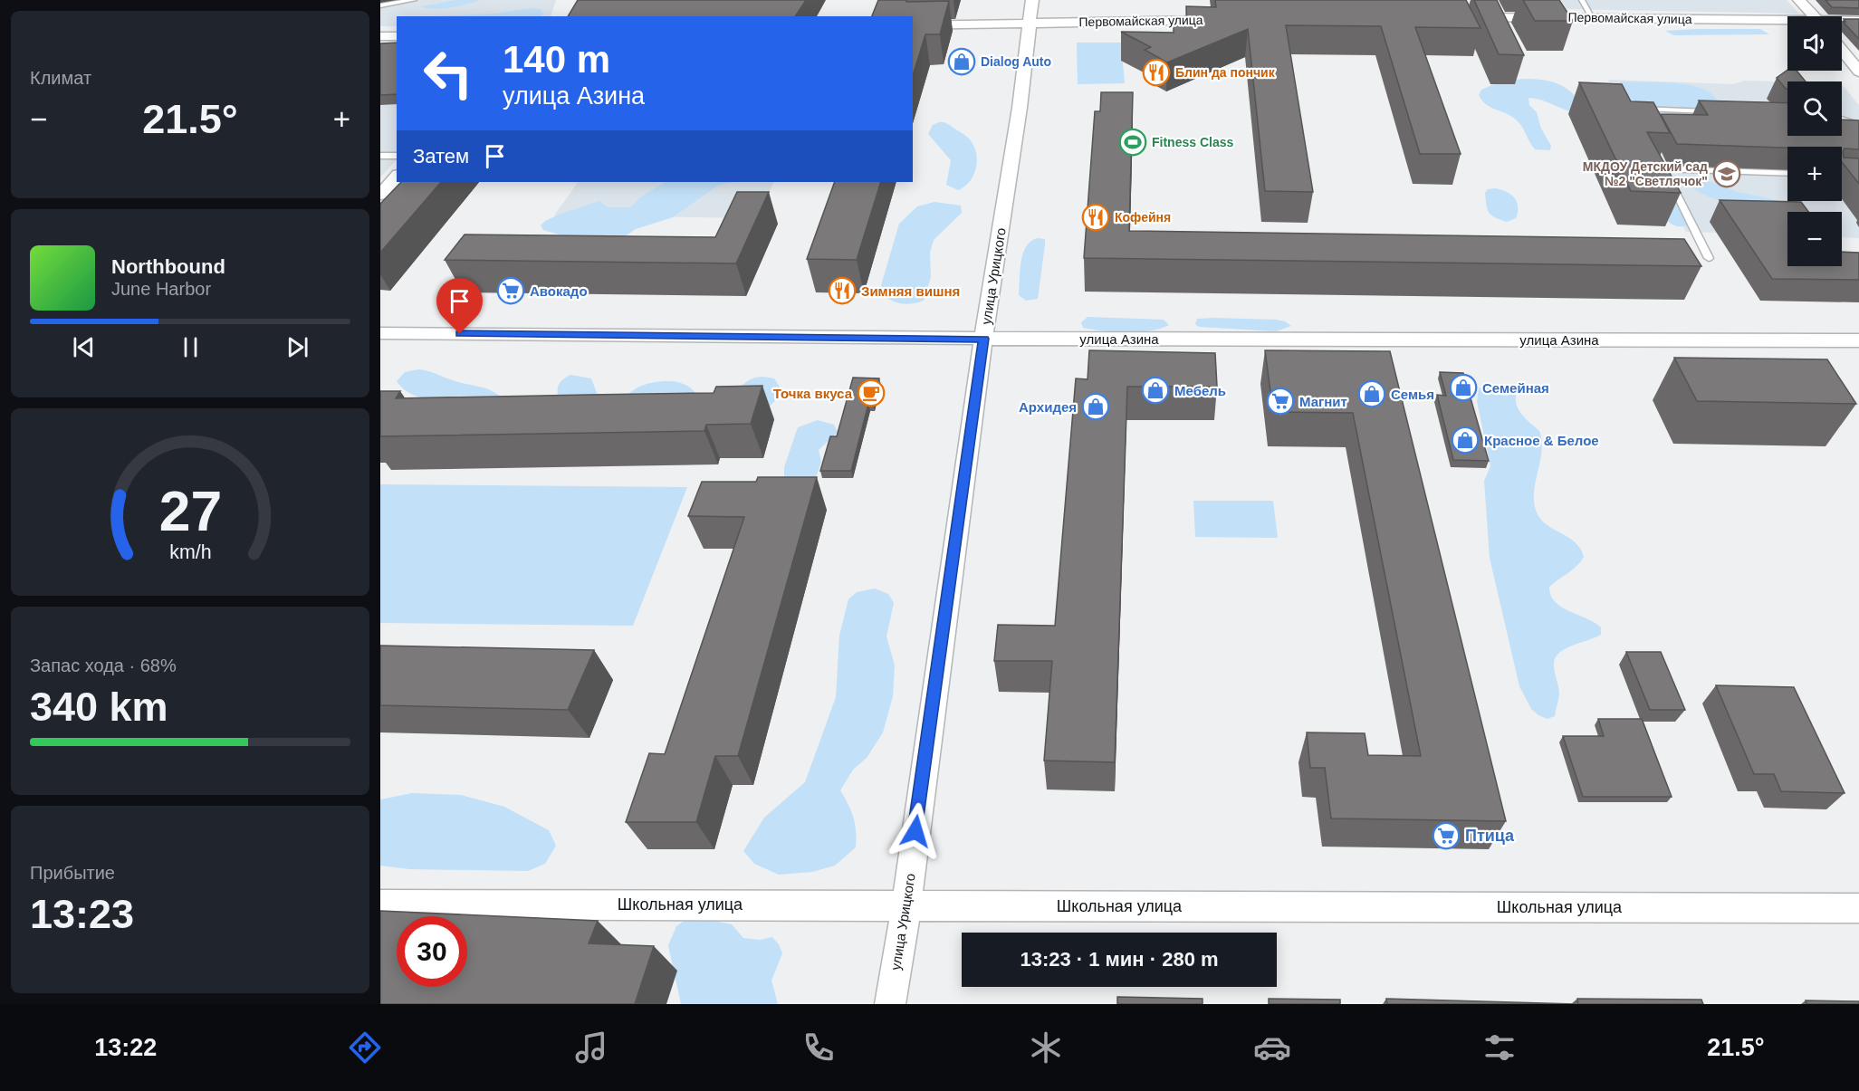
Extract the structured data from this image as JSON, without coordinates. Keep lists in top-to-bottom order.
{
  "streets": {
    "street": [
      "Первомайская улица",
      "улица Урицкого",
      "улица Азина",
      "Школьная улица"
    ]
  },
  "crossings": [
    ["Первомайская улица", "улица Урицкого"],
    ["улица Урицкого", "улица Азина"],
    ["улица Урицкого", "Школьная улица"]
  ],
  "places": {
    "shop": [
      "Dialog Auto",
      "Семейная",
      "Мебель",
      "Семья",
      "Архидея",
      "Красное & Белое"
    ],
    "restaurant": ["Блин да пончик", "Кофейня", "Зимняя вишня"],
    "sports": ["Fitness Class"],
    "school or university": ["МКДОУ Детский сад №2 \"Светлячок\""],
    "supermarket": ["Авокадо", "Магнит", "Птица"],
    "cafe": ["Точка вкуса"]
  },
  "page": {
    "tile": [
      "Климат",
      ["Запас хода · 68%", "340 km"],
      ["Прибытие", "13:23"]
    ],
    "map_buttons": ["+", "−"],
    "turn": ["140 m", "улица Азина"],
    "heat": ["−", "21.5°", "+"],
    "then": "Затем",
    "song": ["Northbound", "June Harbor"],
    "limit": "30",
    "trip": "13:23 · 1 мин · 280 m",
    "tabs": ["13:22", "21.5°"],
    "gauge": ["27", "km/h"]
  }
}
